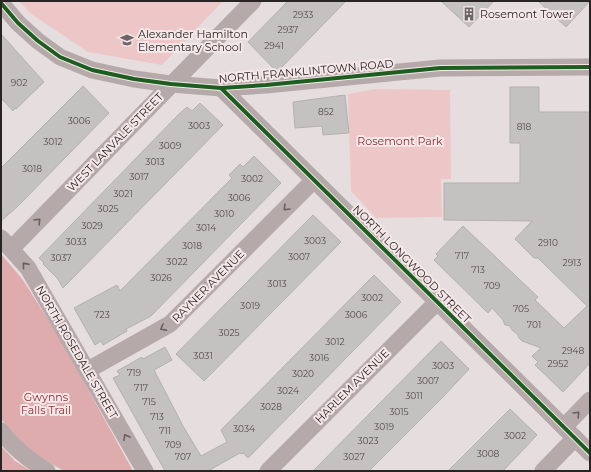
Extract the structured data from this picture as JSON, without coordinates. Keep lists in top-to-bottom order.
{
  "streets": {
    "street": [
      "NORTH FRANKLINTOWN ROAD",
      "WEST LANVALE STREET",
      "NORTH LONGWOOD STREET",
      "RAYNER AVENUE",
      "NORTH ROSEDALE STREET",
      "HARLEM AVENUE"
    ]
  },
  "crossings": [
    ["NORTH FRANKLINTOWN ROAD", "WEST LANVALE STREET"],
    ["NORTH FRANKLINTOWN ROAD", "NORTH LONGWOOD STREET"],
    ["WEST LANVALE STREET", "NORTH ROSEDALE STREET"],
    ["NORTH LONGWOOD STREET", "RAYNER AVENUE"],
    ["NORTH LONGWOOD STREET", "HARLEM AVENUE"],
    ["RAYNER AVENUE", "NORTH ROSEDALE STREET"]
  ],
  "one_way": ["WEST LANVALE STREET", "RAYNER AVENUE", "NORTH ROSEDALE STREET"],
  "parks": ["Rosemont Park", "Gwynns Falls Trail"],
  "places": {
    "building": ["Rosemont Tower"],
    "school or university": ["Alexander Hamilton Elementary School"]
  },
  "house_numbers": [
    "2933",
    "2937",
    "2941",
    "902",
    "852",
    "3006",
    "3003",
    "818",
    "3012",
    "3009",
    "3013",
    "3018",
    "3017",
    "3002",
    "3021",
    "3006",
    "3025",
    "3010",
    "3029",
    "3014",
    "3003",
    "3033",
    "2910",
    "3018",
    "717",
    "3007",
    "3037",
    "3022",
    "2913",
    "713",
    "3026",
    "3013",
    "709",
    "3002",
    "3019",
    "705",
    "723",
    "3006",
    "701",
    "3025",
    "3012",
    "2948",
    "3031",
    "3016",
    "2952",
    "3003",
    "719",
    "3020",
    "3007",
    "717",
    "3024",
    "3011",
    "715",
    "3028",
    "3015",
    "713",
    "3019",
    "3034",
    "711",
    "3002",
    "3023",
    "709",
    "3008",
    "707",
    "3027"
  ]
}
